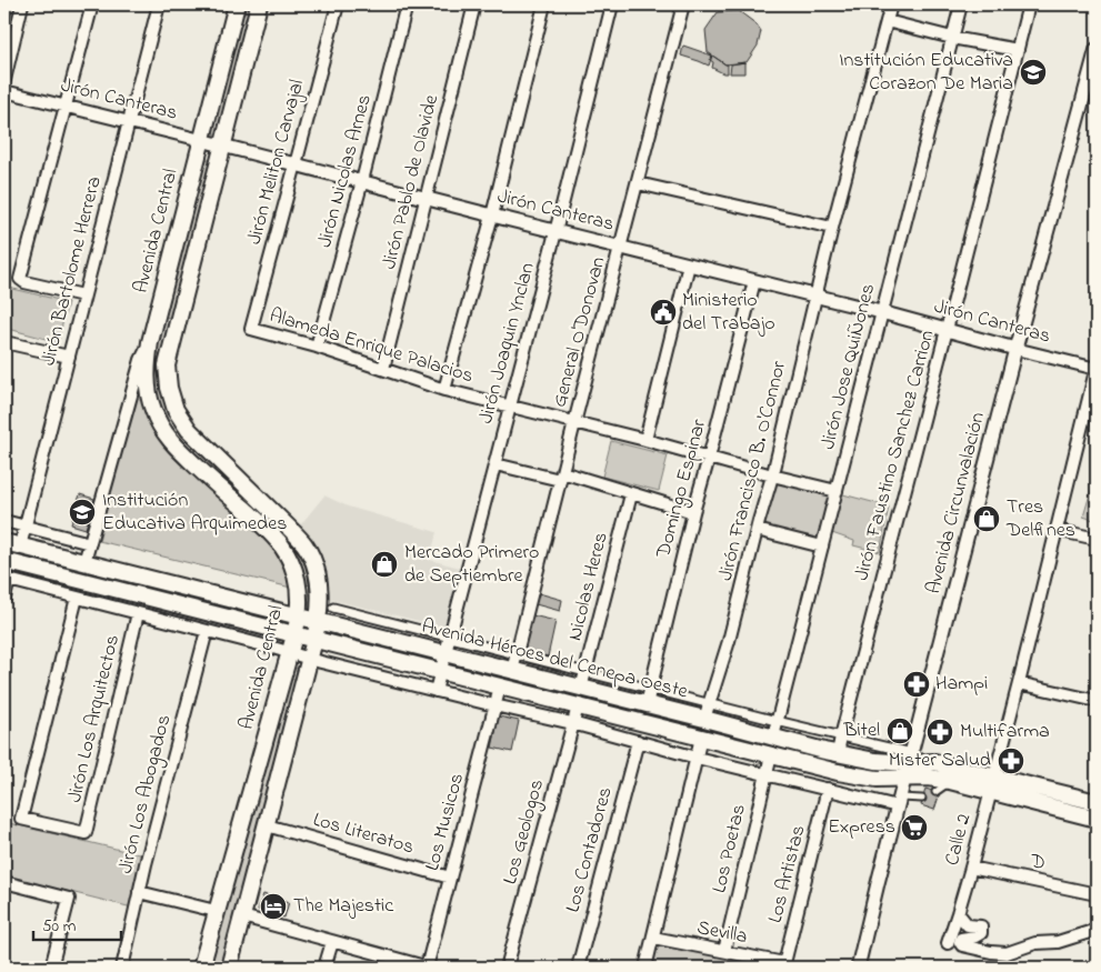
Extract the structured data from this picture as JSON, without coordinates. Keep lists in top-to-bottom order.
{
  "streets": {
    "main road": ["Avenida Central", "Avenida Héroes del Cenepa Oeste"],
    "street": [
      "Jirón Canteras",
      "Jirón Meliton Carvajal",
      "Jirón Nicolas Arnes",
      "Jirón Pablo de Olavide",
      "Jirón Bartolome Herrera",
      "General O'Donovan",
      "Jirón Joaquin Ynclan",
      "Alameda Enrique Palacios",
      "Jirón Jose QuiÑones",
      "Jirón Faustino Sanchez Carrion",
      "Jirón Francisco B. O'Connor",
      "Domingo Espinar",
      "Avenida Circunvalación",
      "Nicolas Heres",
      "Jirón Los Arquitectos",
      "Jirón Los Abogados",
      "Los Musicos",
      "Los Geologos",
      "Los Literatos",
      "Calle 2",
      "Los Poetas",
      "Los Contadores",
      "D",
      "Los Artistas",
      "Sevilla"
    ]
  },
  "crossings": [
    ["Jirón Canteras", "Jirón Meliton Carvajal"],
    ["Jirón Canteras", "Jirón Nicolas Arnes"],
    ["Jirón Canteras", "Jirón Pablo de Olavide"],
    ["Jirón Canteras", "Avenida Central"],
    ["Jirón Canteras", "Jirón Bartolome Herrera"],
    ["Jirón Canteras", "General O'Donovan"],
    ["Jirón Canteras", "Jirón Joaquin Ynclan"],
    ["Jirón Canteras", "Jirón Jose QuiÑones"],
    ["Jirón Canteras", "Jirón Faustino Sanchez Carrion"],
    ["Jirón Canteras", "Jirón Francisco B. O'Connor"],
    ["Jirón Canteras", "Domingo Espinar"],
    ["Jirón Canteras", "Avenida Circunvalación"],
    ["Jirón Canteras", "Calle 2"],
    ["Jirón Meliton Carvajal", "Alameda Enrique Palacios"],
    ["Jirón Nicolas Arnes", "Alameda Enrique Palacios"],
    ["Jirón Pablo de Olavide", "Alameda Enrique Palacios"],
    ["Avenida Central", "Avenida Héroes del Cenepa Oeste"],
    ["Jirón Bartolome Herrera", "Avenida Héroes del Cenepa Oeste"],
    ["General O'Donovan", "Alameda Enrique Palacios"],
    ["General O'Donovan", "Avenida Héroes del Cenepa Oeste"],
    ["Jirón Joaquin Ynclan", "Alameda Enrique Palacios"],
    ["Jirón Joaquin Ynclan", "Avenida Héroes del Cenepa Oeste"],
    ["Alameda Enrique Palacios", "Jirón Jose QuiÑones"],
    ["Alameda Enrique Palacios", "Jirón Francisco B. O'Connor"],
    ["Alameda Enrique Palacios", "Domingo Espinar"],
    ["Jirón Jose QuiÑones", "Avenida Héroes del Cenepa Oeste"],
    ["Jirón Faustino Sanchez Carrion", "Avenida Héroes del Cenepa Oeste"],
    ["Jirón Francisco B. O'Connor", "Avenida Héroes del Cenepa Oeste"],
    ["Domingo Espinar", "Avenida Héroes del Cenepa Oeste"],
    ["Avenida Circunvalación", "Avenida Héroes del Cenepa Oeste"],
    ["Nicolas Heres", "Avenida Héroes del Cenepa Oeste"],
    ["Avenida Héroes del Cenepa Oeste", "Los Musicos"],
    ["Avenida Héroes del Cenepa Oeste", "Los Geologos"],
    ["Avenida Héroes del Cenepa Oeste", "Calle 2"],
    ["Avenida Héroes del Cenepa Oeste", "Los Poetas"],
    ["Los Musicos", "Los Literatos"],
    ["Calle 2", "D"],
    ["Los Poetas", "Sevilla"],
    ["Los Artistas", "Sevilla"]
  ],
  "places": {
    "school or university": ["Institución Educativa Corazon De Maria", "Institución Educativa Arquimedes"],
    "public building": ["Ministerio del Trabajo"],
    "shop": ["Tres Delfines", "Mercado Primero de Septiembre", "Bitel"],
    "pharmacy": ["Hampi", "Multifarma", "Mister Salud"],
    "supermarket": ["Express"],
    "hotel": ["The Majestic"]
  },
  "scale_bar": "50 m"
}
